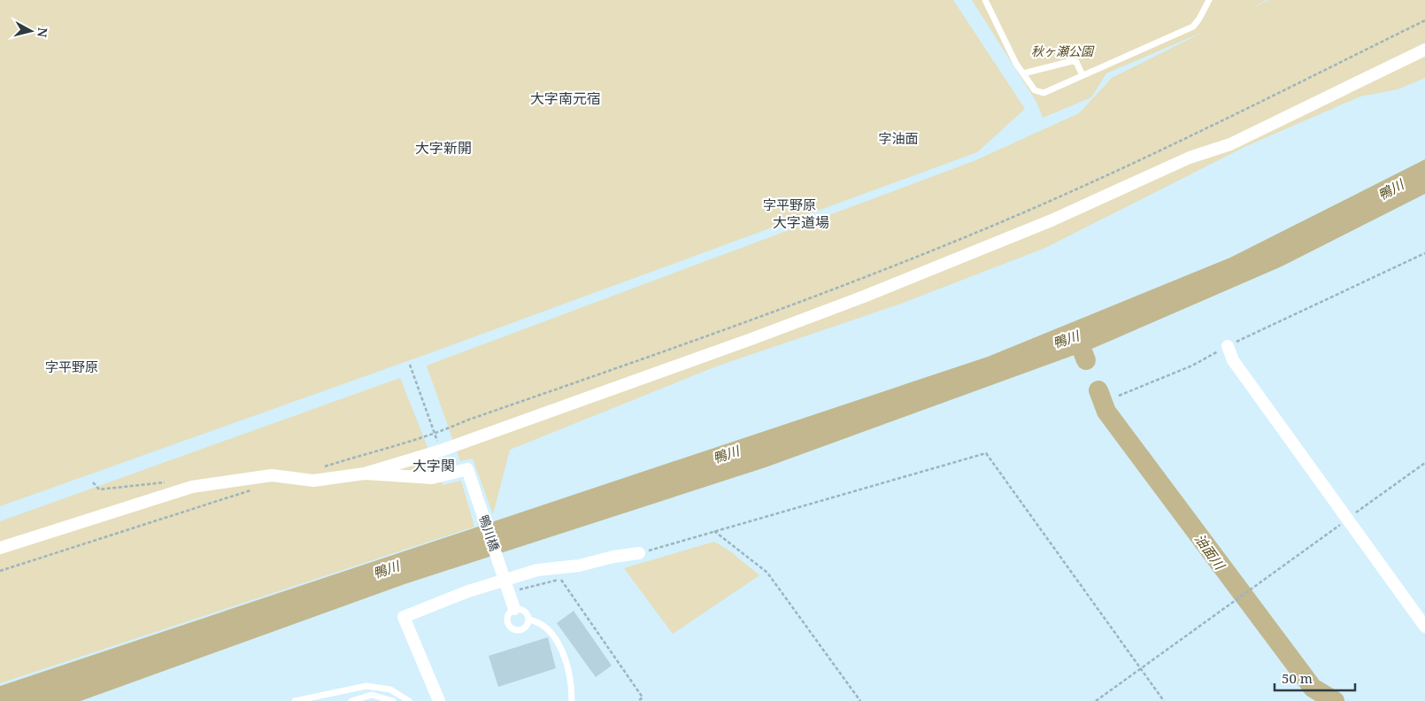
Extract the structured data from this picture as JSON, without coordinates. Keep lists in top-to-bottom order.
{
  "streets": {
    "street": ["鴨川橋"]
  },
  "districts": [
    "大字南元宿",
    "字油面",
    "大字新開",
    "字平野原",
    "大字道場",
    "字平野原",
    "大字関"
  ],
  "water": ["鴨川", "油面川"],
  "parks": ["秋ヶ瀬公園"],
  "scale_bar": "50 m",
  "north": "right"
}
